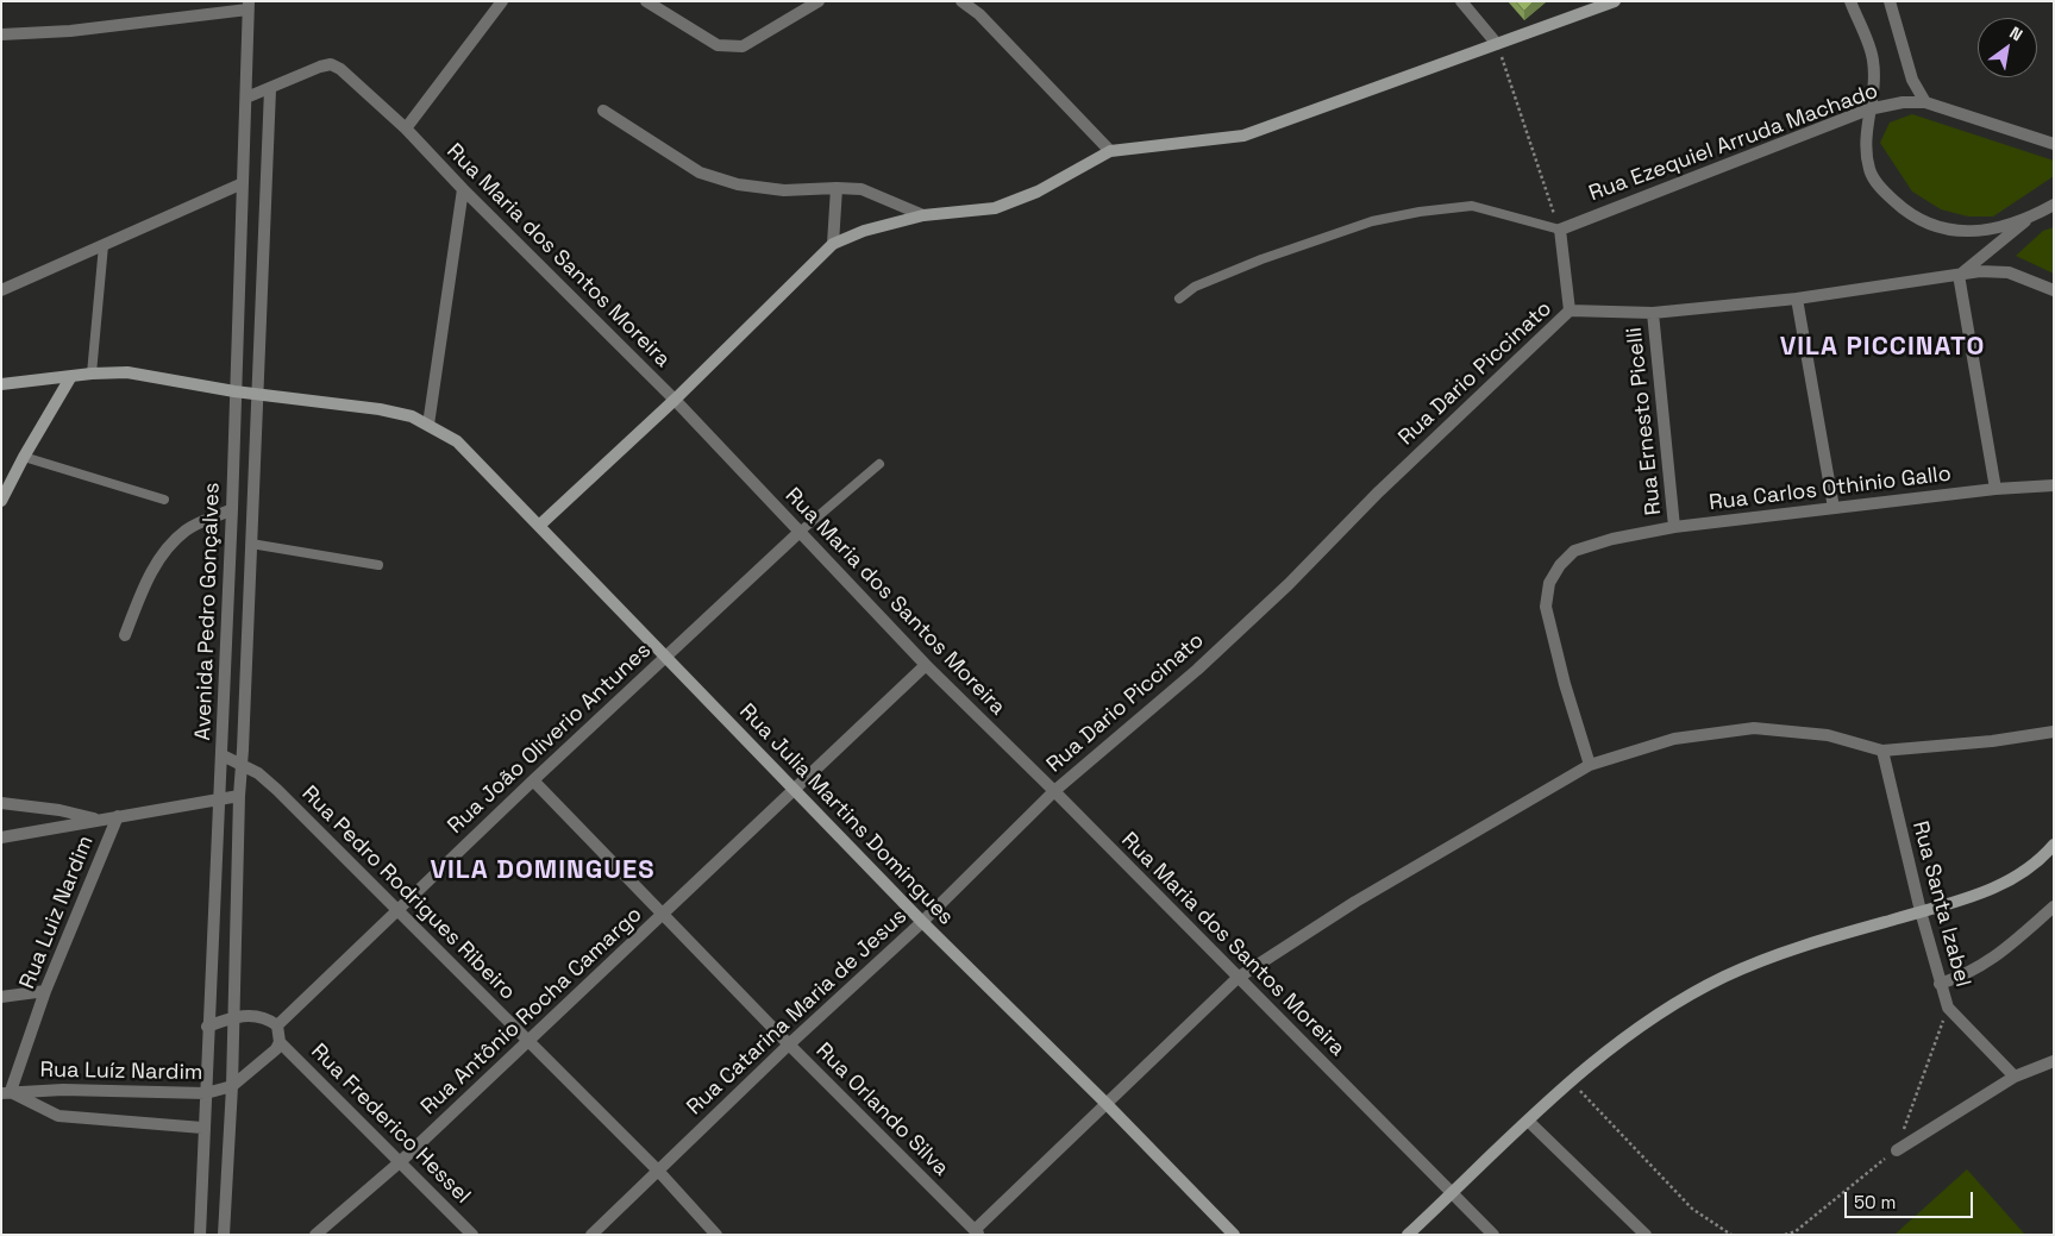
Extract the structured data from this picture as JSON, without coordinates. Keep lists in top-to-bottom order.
{
  "streets": {
    "main road": ["Rua Julia Martins Domingues"],
    "street": [
      "Rua Ezequiel Arruda Machado",
      "Rua Maria dos Santos Moreira",
      "Rua Dario Piccinato",
      "Rua Ernesto Picelli",
      "Rua Carlos Othinio Gallo",
      "Avenida Pedro Gonçalves",
      "Rua João Oliverio Antunes",
      "Rua Pedro Rodrigues Ribeiro",
      "Rua Santa Izabel",
      "Rua Luiz Nardim",
      "Rua Antônio Rocha Camargo",
      "Rua Catarina Maria de Jesus",
      "Rua Luíz Nardim",
      "Rua Orlando Silva",
      "Rua Frederico Hessel"
    ]
  },
  "crossings": [
    ["Rua Maria dos Santos Moreira", "Rua Dario Piccinato"],
    ["Rua Maria dos Santos Moreira", "Avenida Pedro Gonçalves"],
    ["Rua Maria dos Santos Moreira", "Rua João Oliverio Antunes"],
    ["Rua Maria dos Santos Moreira", "Rua Antônio Rocha Camargo"],
    ["Rua Maria dos Santos Moreira", "Rua Catarina Maria de Jesus"],
    ["Rua Dario Piccinato", "Rua Ernesto Picelli"],
    ["Rua Dario Piccinato", "Rua Catarina Maria de Jesus"],
    ["Rua Ernesto Picelli", "Rua Carlos Othinio Gallo"],
    ["Avenida Pedro Gonçalves", "Rua Julia Martins Domingues"],
    ["Avenida Pedro Gonçalves", "Rua Pedro Rodrigues Ribeiro"],
    ["Avenida Pedro Gonçalves", "Rua Luíz Nardim"],
    ["Rua João Oliverio Antunes", "Rua Julia Martins Domingues"],
    ["Rua João Oliverio Antunes", "Rua Pedro Rodrigues Ribeiro"],
    ["Rua João Oliverio Antunes", "Rua Orlando Silva"],
    ["Rua Julia Martins Domingues", "Rua Antônio Rocha Camargo"],
    ["Rua Julia Martins Domingues", "Rua Catarina Maria de Jesus"],
    ["Rua Pedro Rodrigues Ribeiro", "Rua Antônio Rocha Camargo"],
    ["Rua Pedro Rodrigues Ribeiro", "Rua Catarina Maria de Jesus"],
    ["Rua Luiz Nardim", "Rua Luíz Nardim"],
    ["Rua Antônio Rocha Camargo", "Rua Orlando Silva"],
    ["Rua Antônio Rocha Camargo", "Rua Frederico Hessel"],
    ["Rua Catarina Maria de Jesus", "Rua Orlando Silva"]
  ],
  "districts": ["VILA PICCINATO", "VILA DOMINGUES"],
  "scale_bar": "50 m",
  "north": "top right"
}
